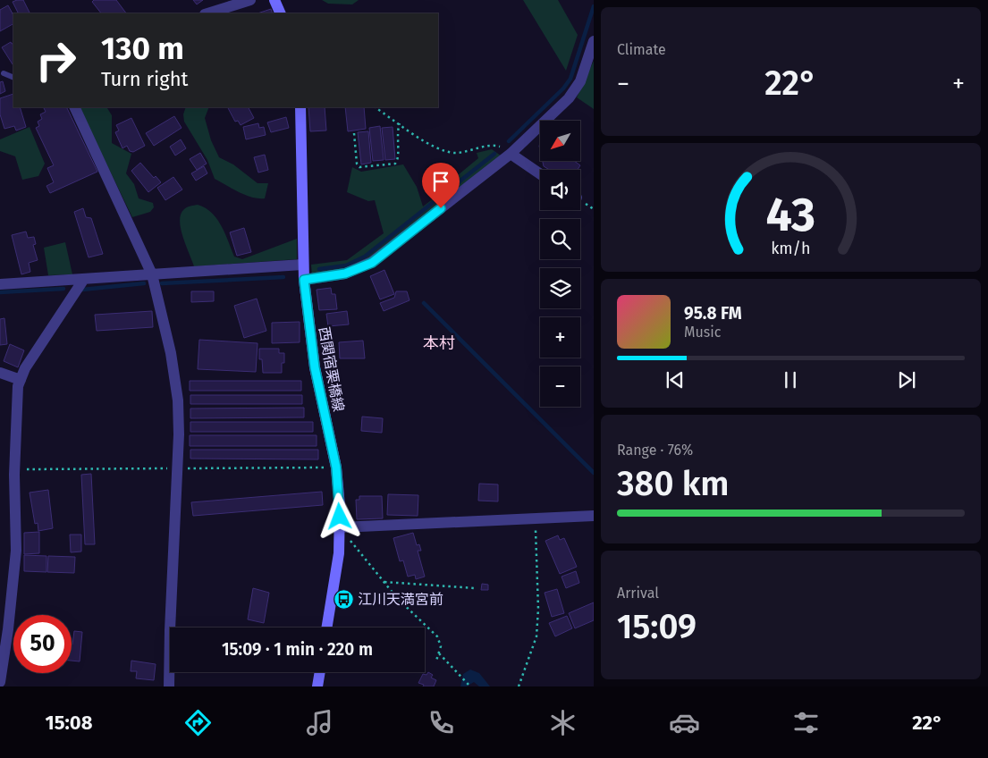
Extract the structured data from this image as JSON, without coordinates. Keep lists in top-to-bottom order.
{
  "streets": {
    "main road": ["西関宿栗橋線"]
  },
  "districts": ["本村"],
  "places": {
    "bus stop": ["江川天満宮前"]
  },
  "north": "bottom left",
  "page": {
    "tile": [
      "Climate",
      ["Range · 76%", "380 km"],
      ["Arrival", "15:09"]
    ],
    "turn": ["130 m", "Turn right"],
    "heat": ["−", "22°", "+"],
    "map_buttons": ["+", "−"],
    "song": ["95.8 FM", "Music"],
    "limit": "50",
    "trip": "15:09 · 1 min · 220 m",
    "tabs": ["15:08", "22°"],
    "gauge": ["43", "km/h"]
  }
}
